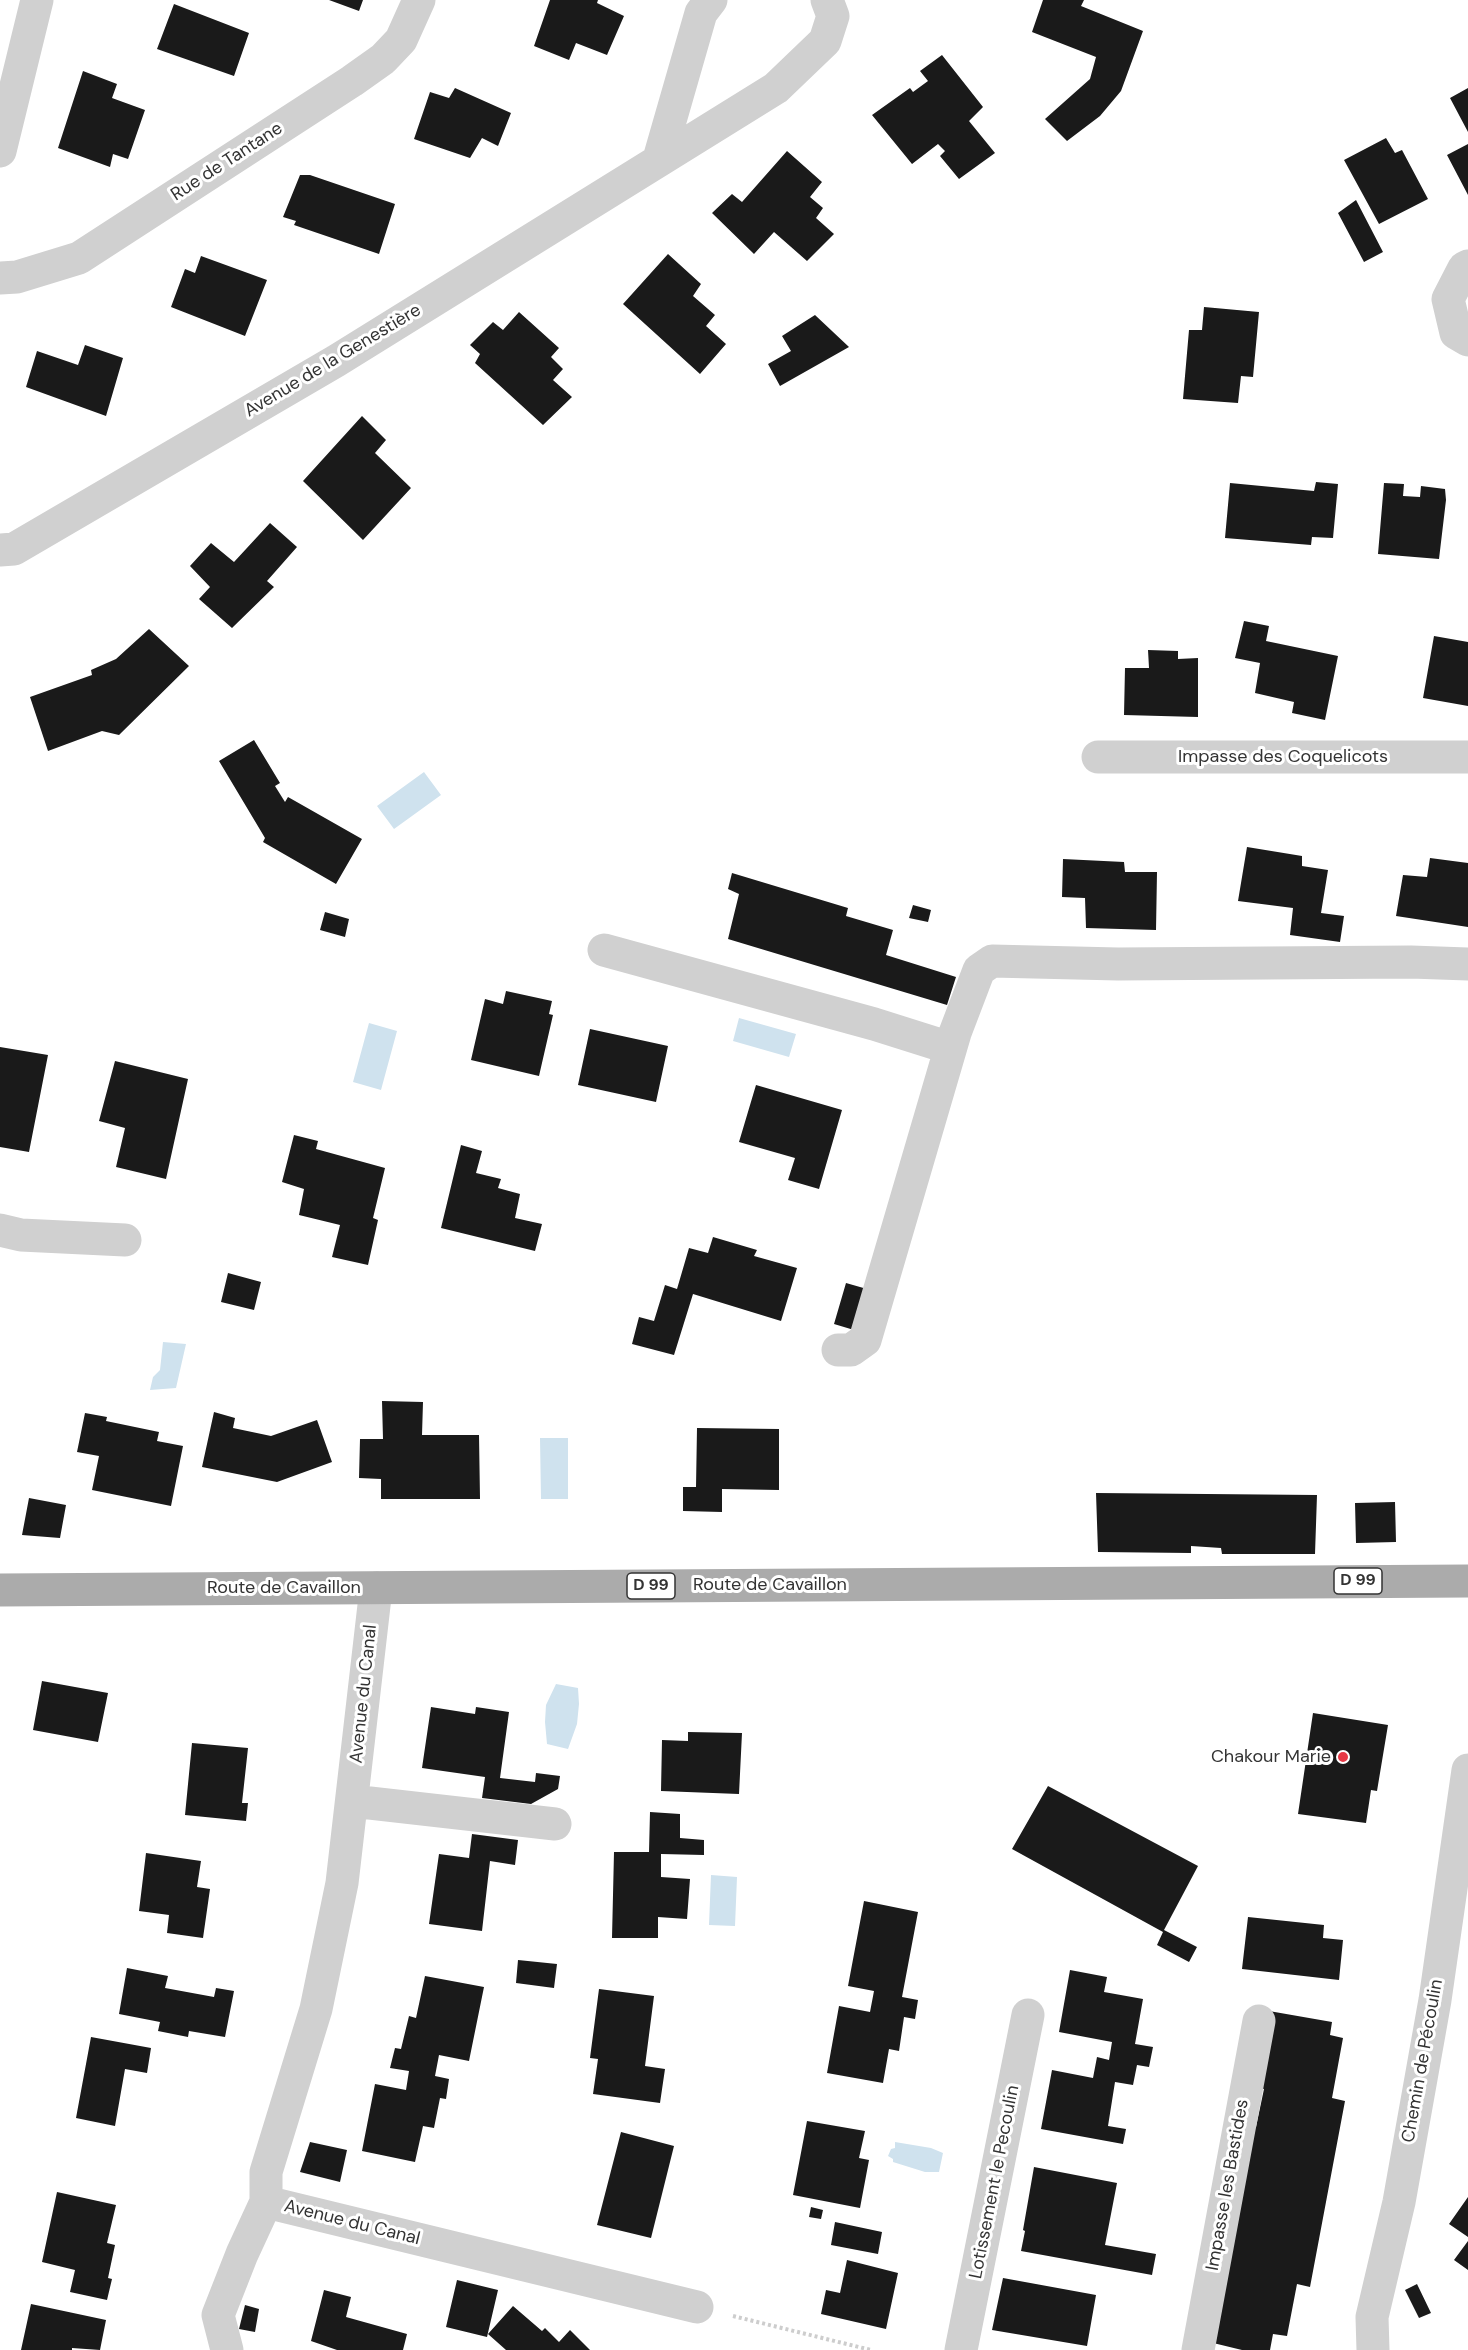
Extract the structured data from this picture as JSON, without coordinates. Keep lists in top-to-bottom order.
{
  "streets": {
    "main road": ["D 99", "Route de Cavaillon"],
    "street": [
      "Rue de Tantane",
      "Avenue de la Genestière",
      "Impasse des Coquelicots",
      "Avenue du Canal",
      "Chemin de Pécoulin",
      "Lotissement le Pecoulin",
      "Impasse les Bastides"
    ]
  },
  "crossings": [
    ["Route de Cavaillon", "Avenue du Canal"]
  ],
  "places": ["Chakour Marie"]
}
